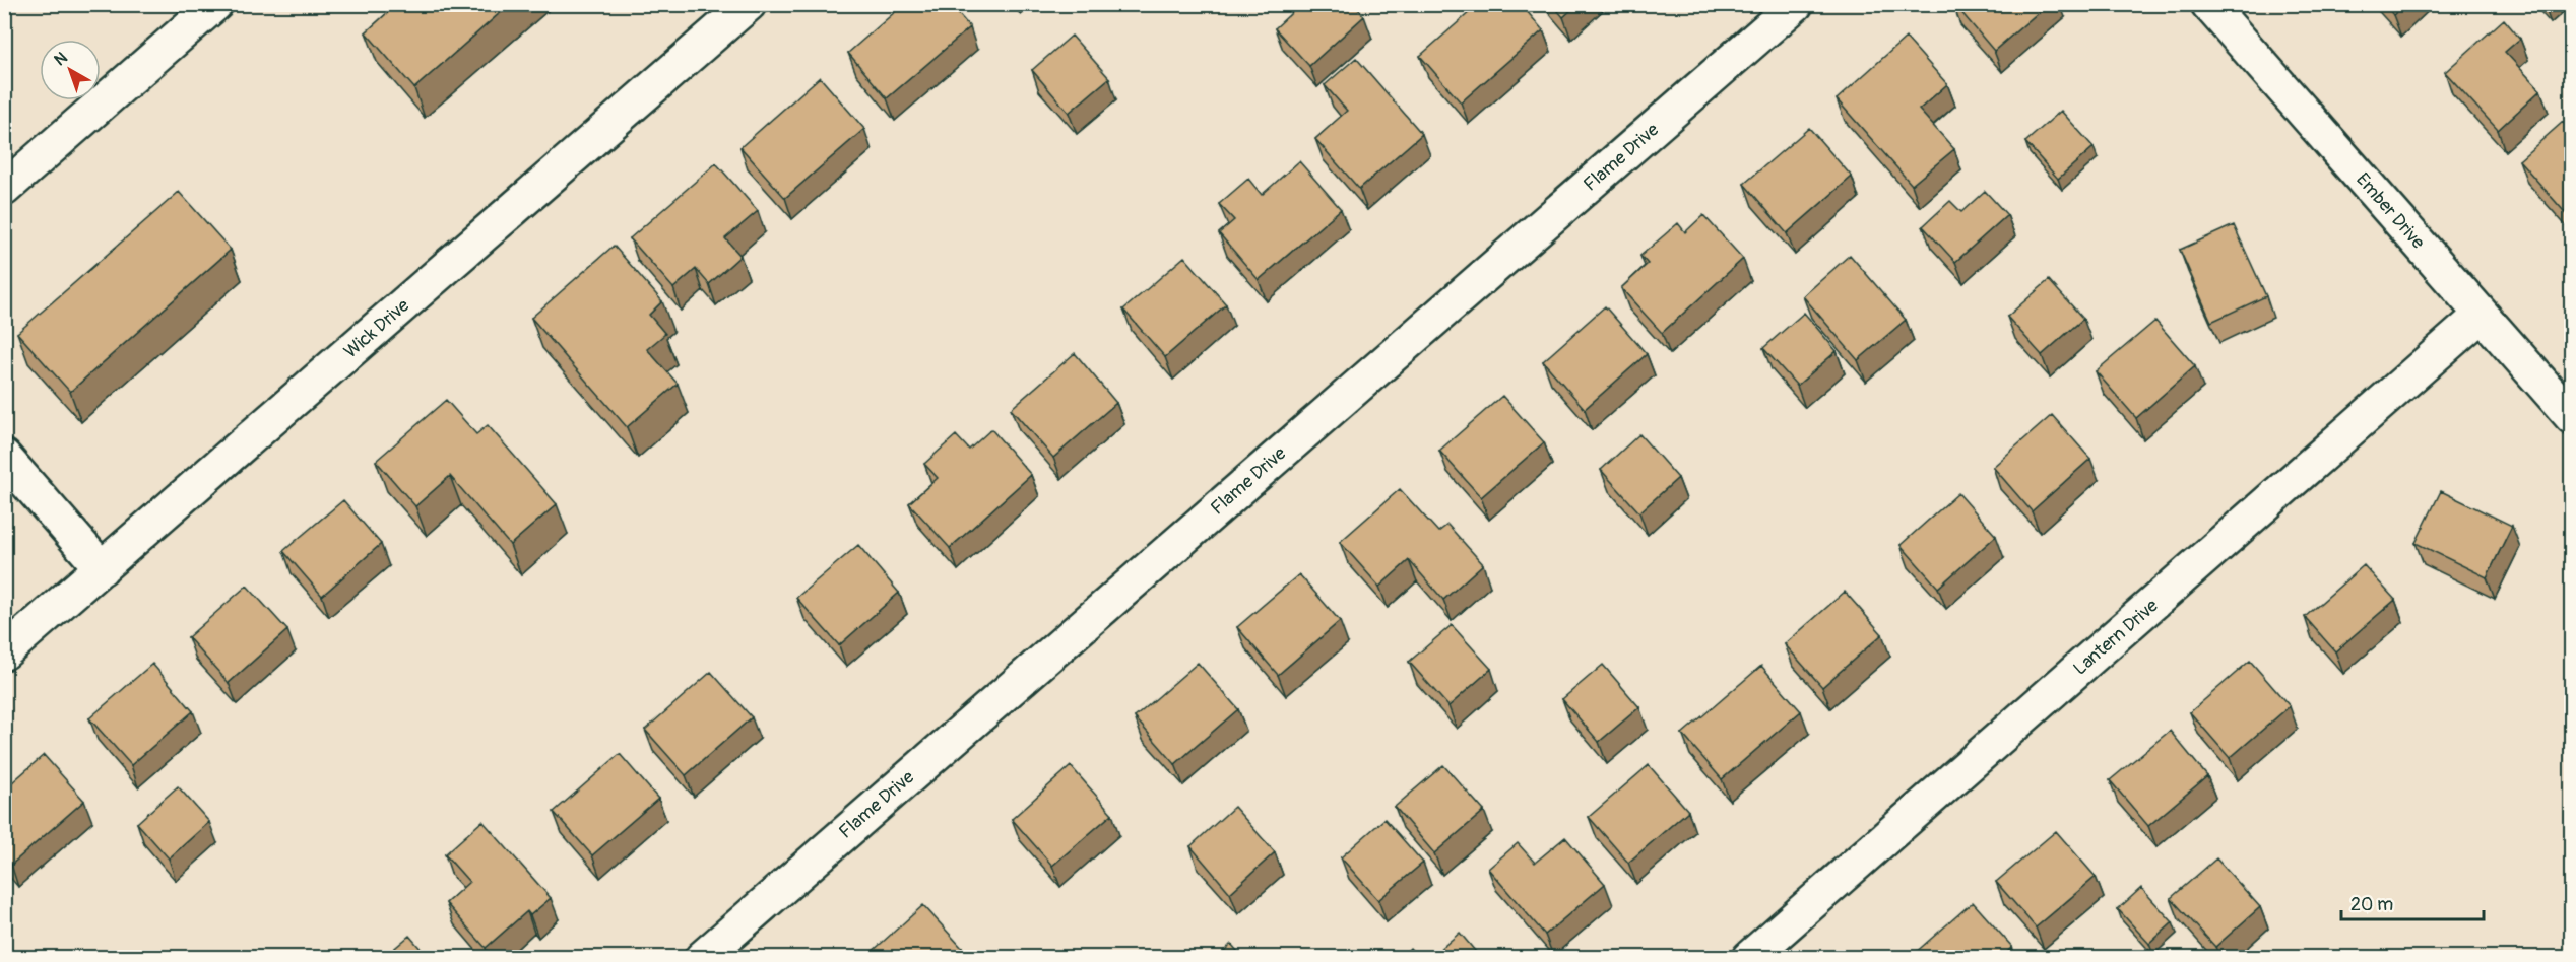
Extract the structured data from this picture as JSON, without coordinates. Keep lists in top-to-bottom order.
{
  "streets": {
    "street": [
      "Flame Drive",
      "Ember Drive",
      "Wick Drive",
      "Lantern Drive"
    ]
  },
  "crossings": [
    ["Ember Drive", "Lantern Drive"]
  ],
  "scale_bar": "20 m",
  "north": "top left"
}
